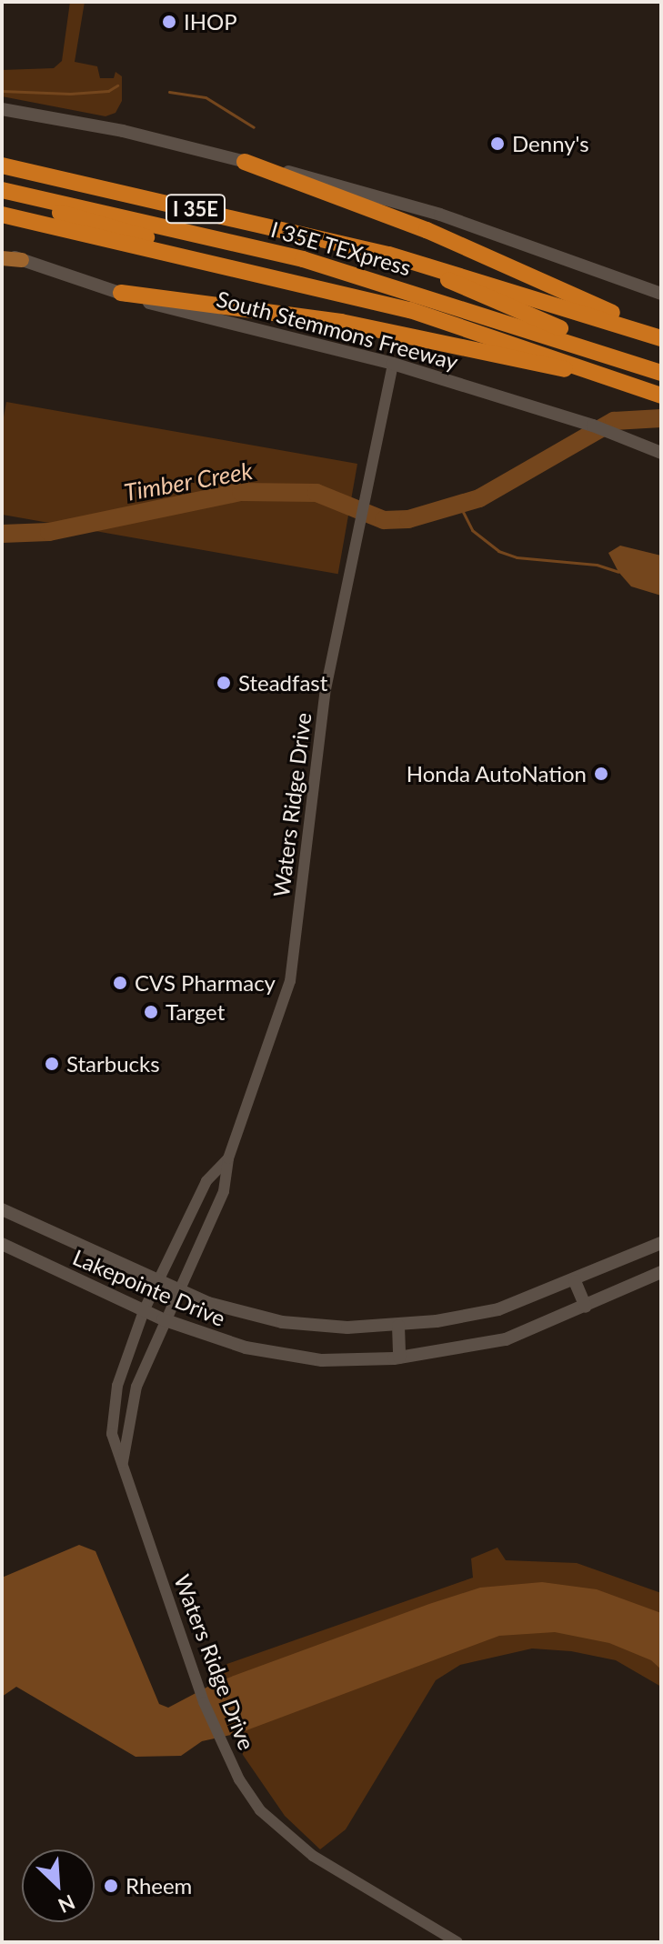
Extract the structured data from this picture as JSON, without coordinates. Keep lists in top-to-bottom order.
{
  "streets": {
    "highway": ["I 35E", "I 35E TEXpress", "South Stemmons Freeway"],
    "main road": ["Lakepointe Drive"],
    "street": ["Waters Ridge Drive"]
  },
  "crossings": [
    ["South Stemmons Freeway", "Waters Ridge Drive"],
    ["Waters Ridge Drive", "Lakepointe Drive"]
  ],
  "water": ["Timber Creek"],
  "places": [
    "IHOP",
    "Denny's",
    "Steadfast",
    "Honda AutoNation",
    "CVS Pharmacy",
    "Target",
    "Starbucks",
    "Rheem"
  ],
  "north": "bottom right"
}
